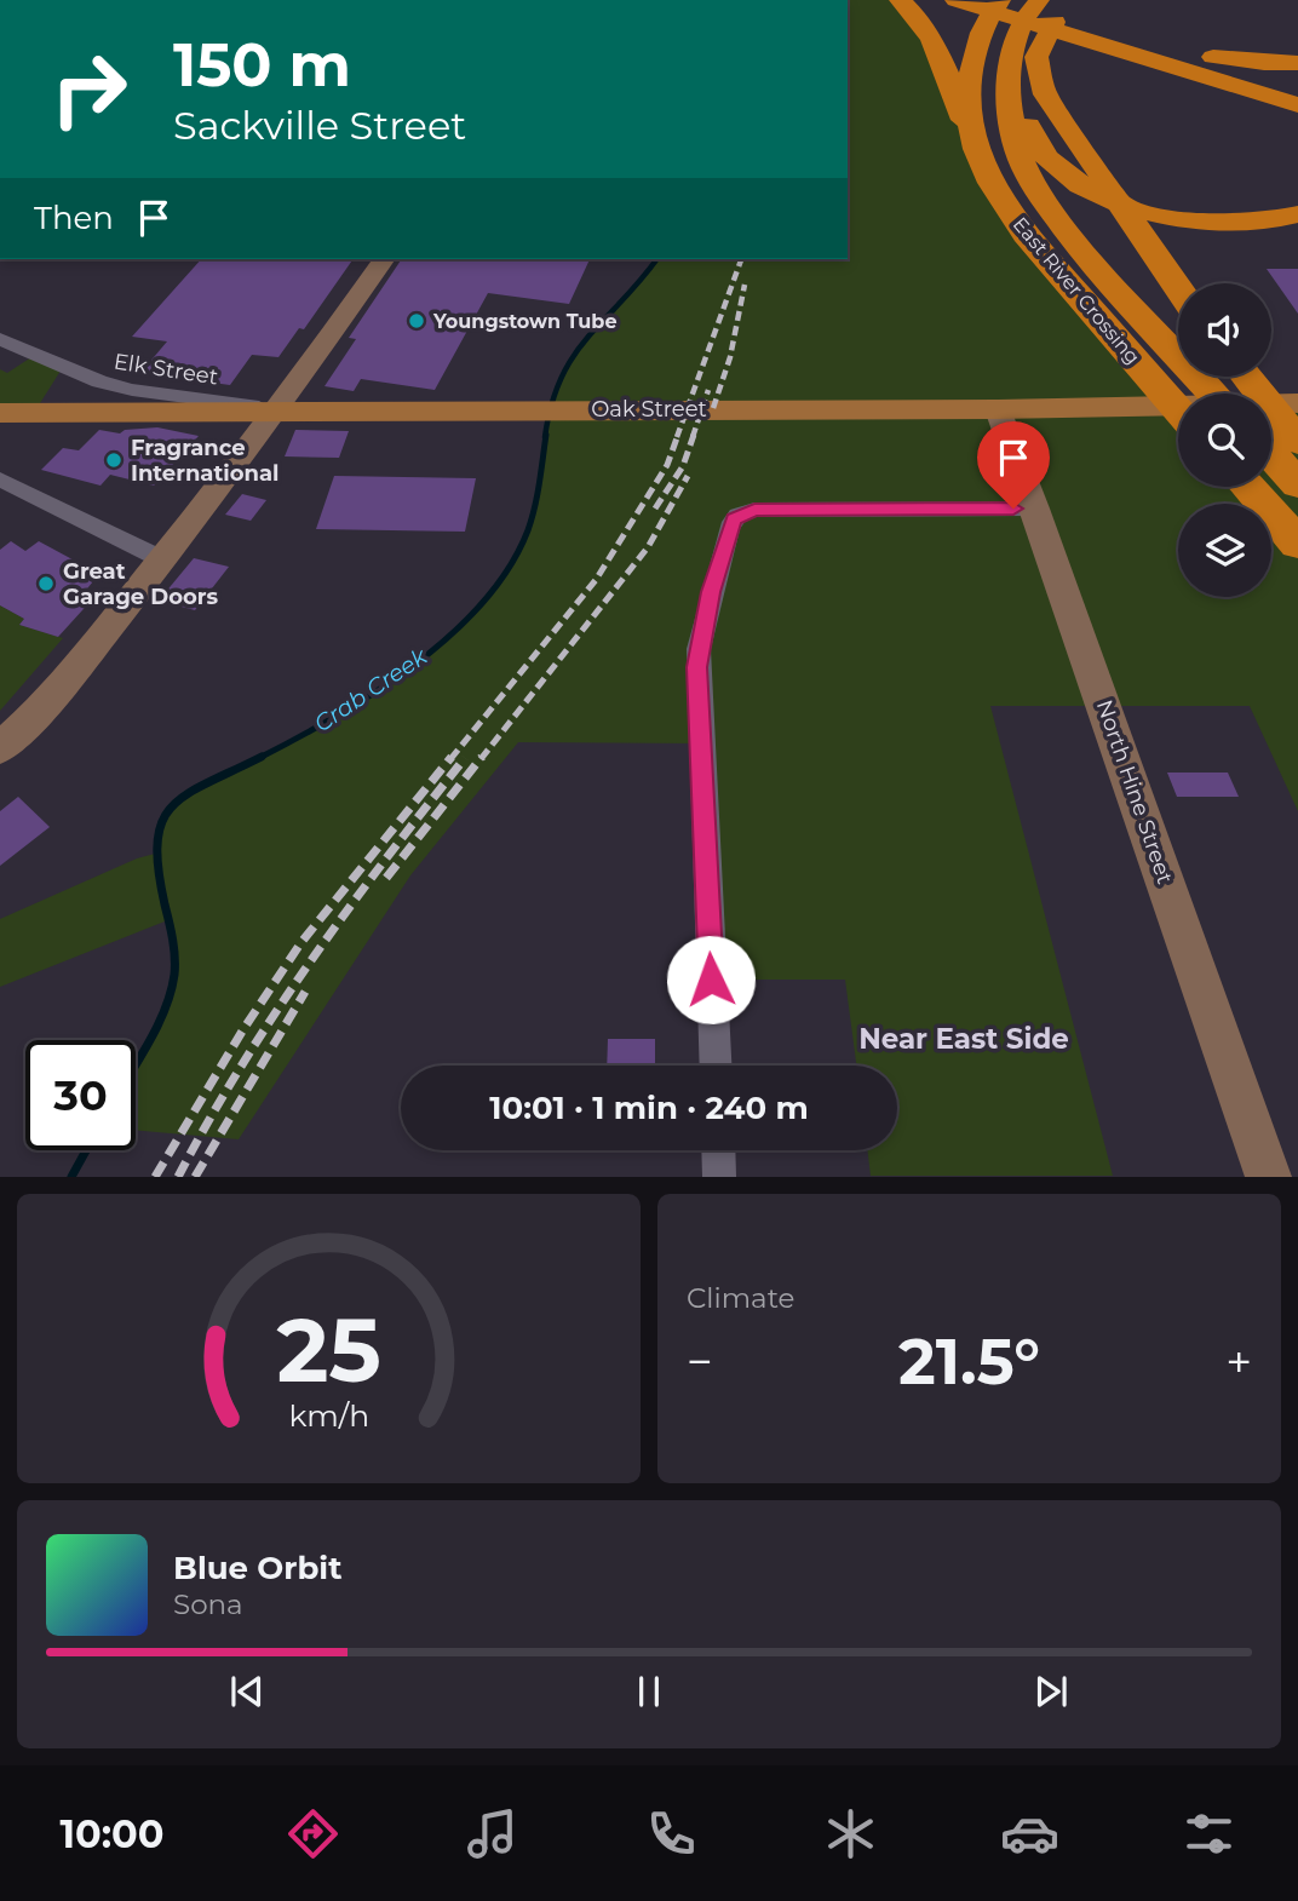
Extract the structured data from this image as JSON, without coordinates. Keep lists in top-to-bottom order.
{
  "streets": {
    "highway": ["East River Crossing"],
    "main road": ["Oak Street"],
    "street": ["Elk Street", "North Hine Street"]
  },
  "crossings": [
    ["Oak Street", "North Hine Street"]
  ],
  "districts": ["Near East Side"],
  "water": ["Crab Creek"],
  "places": ["Youngstown Tube", "Fragrance International", "Great Garage Doors"],
  "page": {
    "turn": ["150 m", "Sackville Street"],
    "then": "Then",
    "limit": "30",
    "trip": "10:01 · 1 min · 240 m",
    "tile": "Climate",
    "heat": ["−", "21.5°", "+"],
    "song": ["Blue Orbit", "Sona"],
    "tabs": "10:00",
    "gauge": ["25", "km/h"]
  }
}
